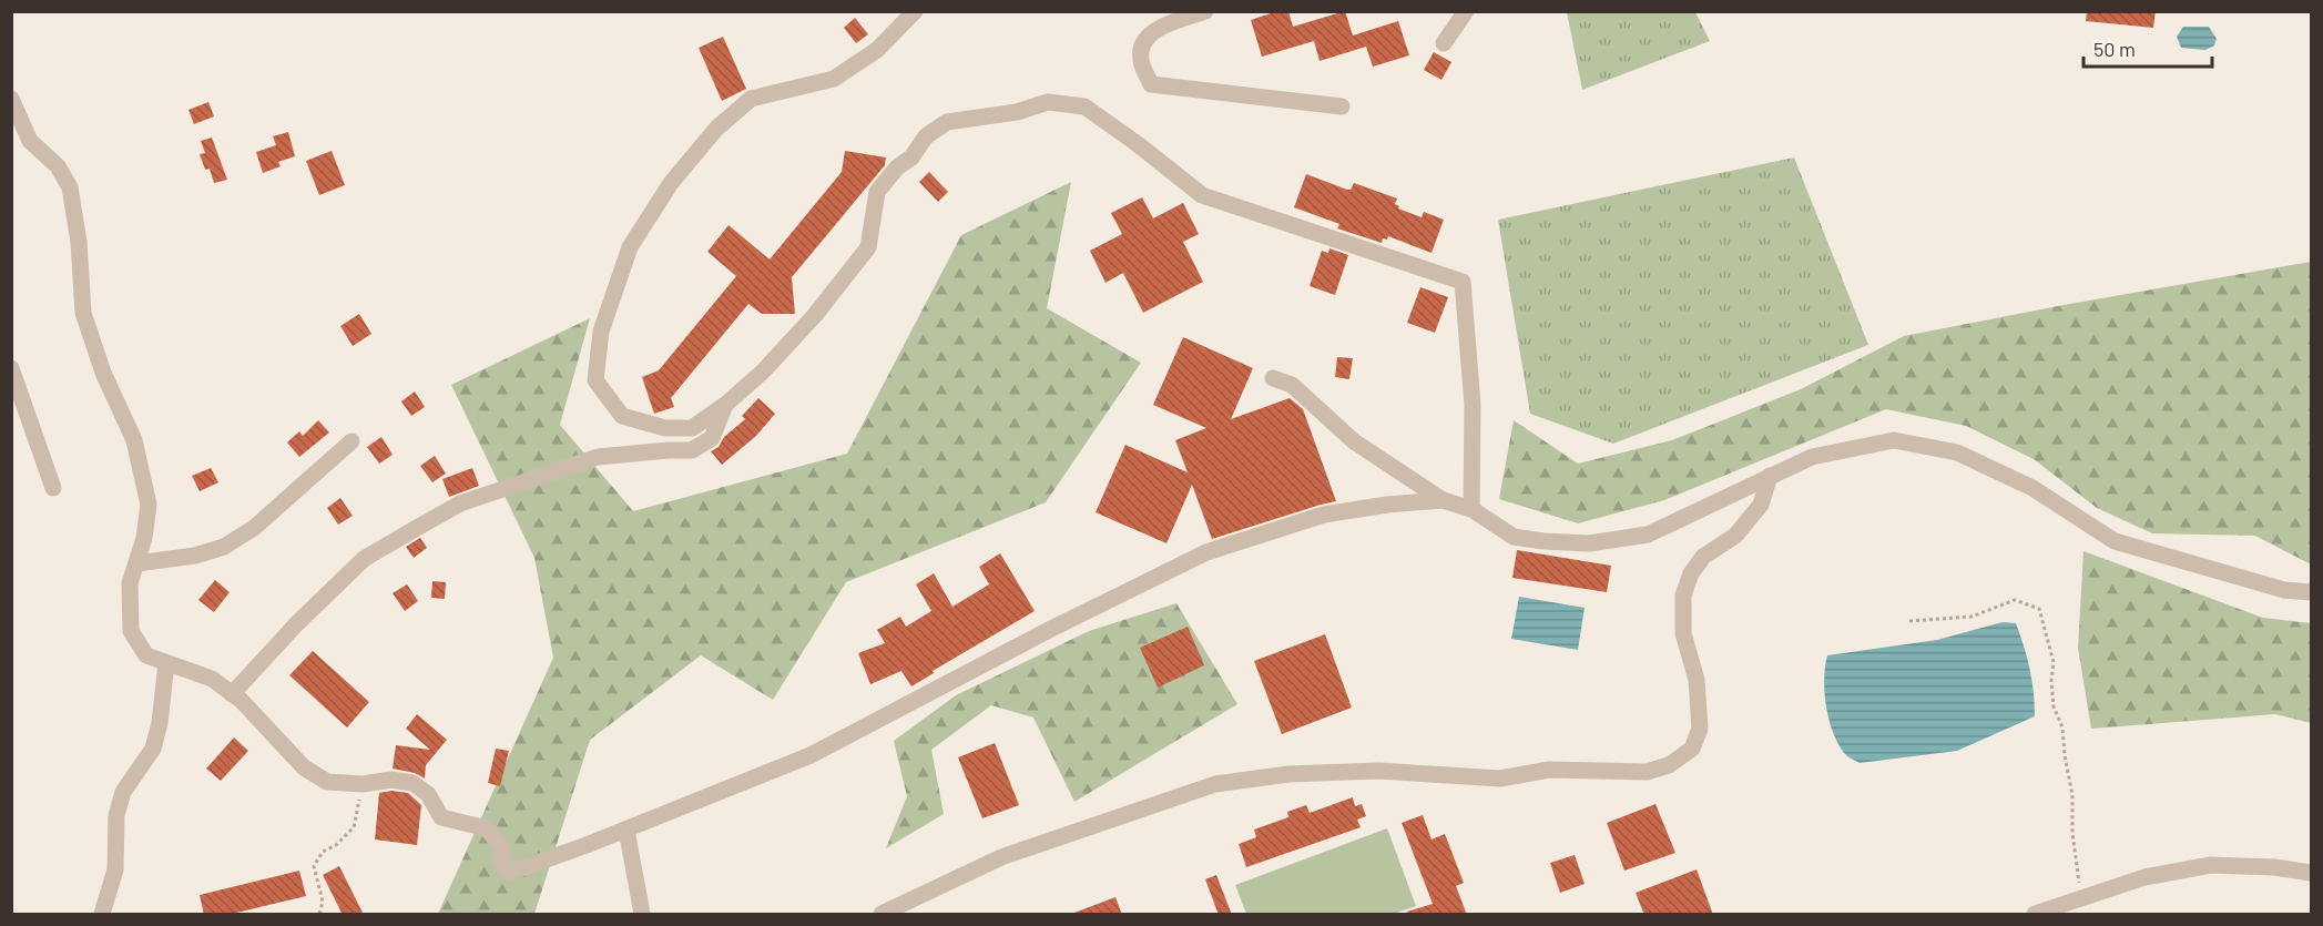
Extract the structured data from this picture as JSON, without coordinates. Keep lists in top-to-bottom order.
{
  "scale_bar": "50 m"
}
